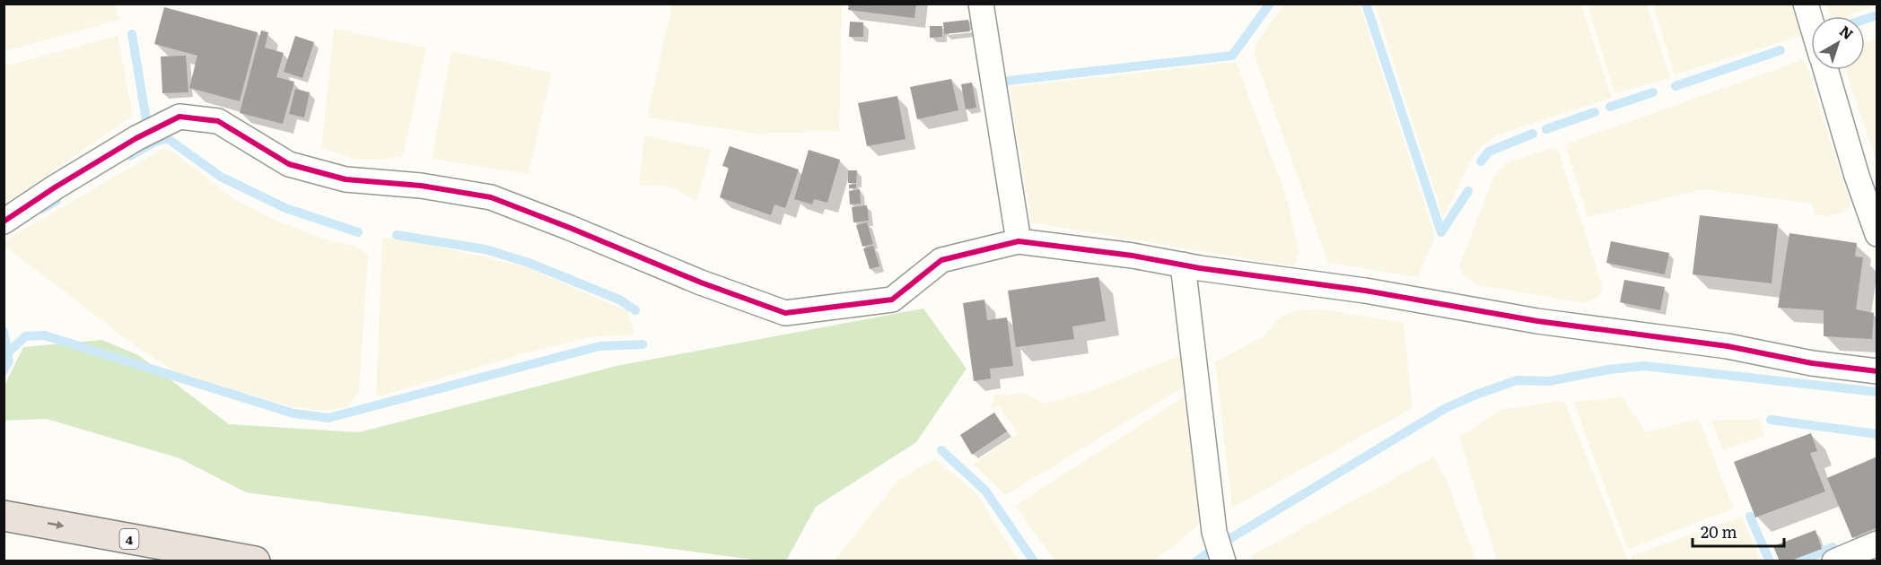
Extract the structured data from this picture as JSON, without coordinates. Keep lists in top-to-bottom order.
{
  "streets": {
    "highway": ["4"]
  },
  "scale_bar": "20 m",
  "north": "top right"
}
